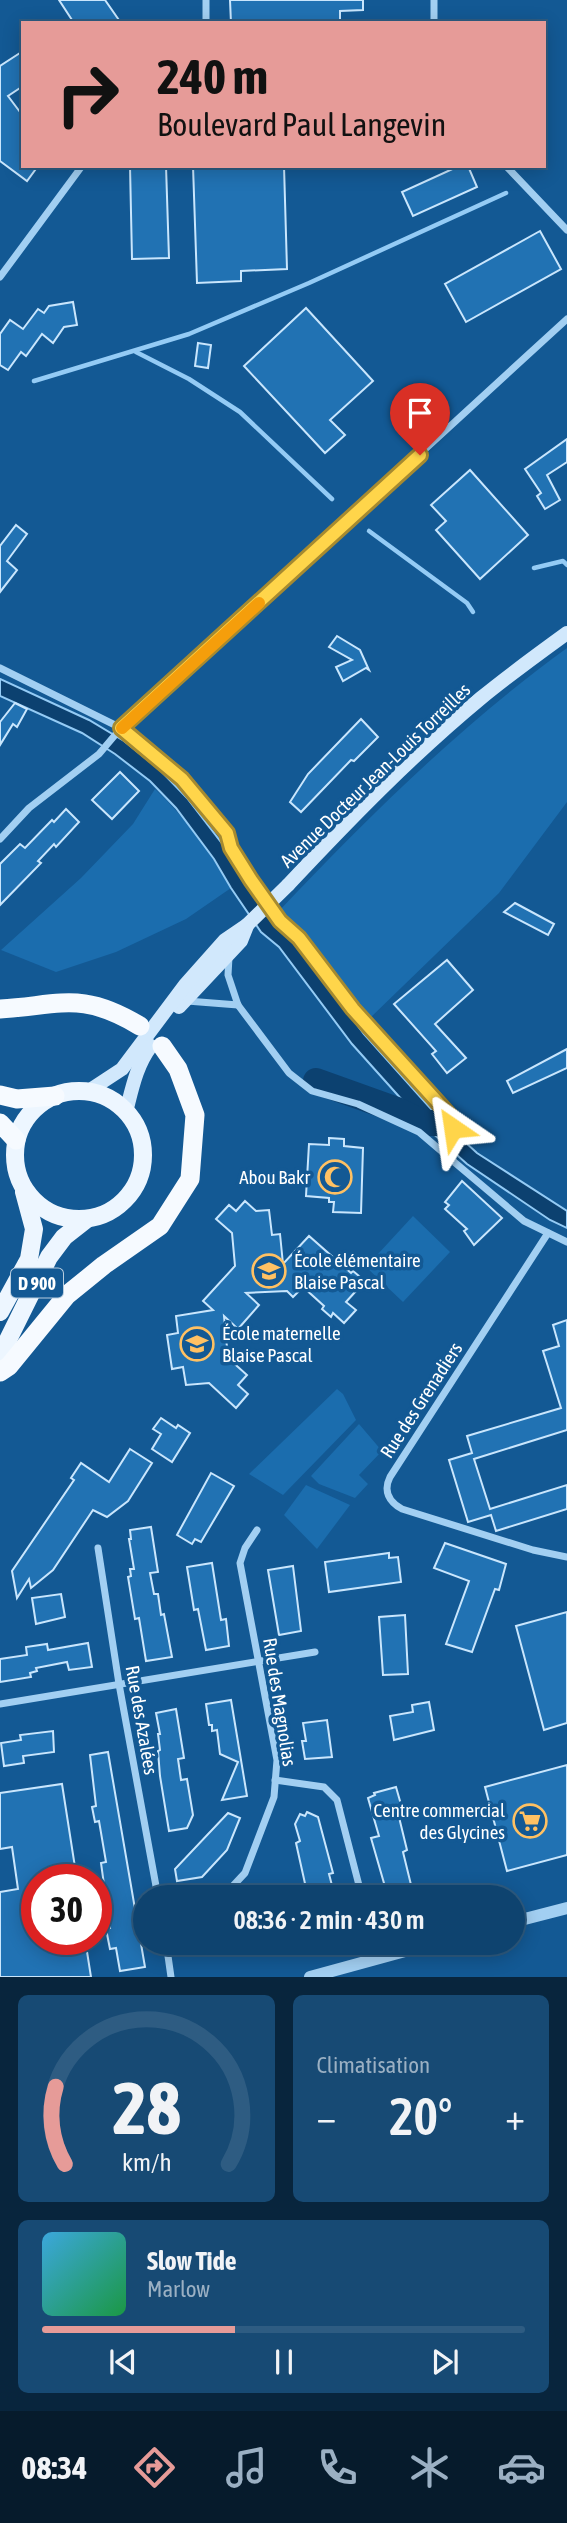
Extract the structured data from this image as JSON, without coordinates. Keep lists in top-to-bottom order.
{
  "streets": {
    "main road": ["Avenue Docteur Jean-Louis Torreilles", "D 900"],
    "street": ["Rue des Grenadiers", "Rue des Magnolias", "Rue des Azalées"]
  },
  "places": {
    "mosque": ["Abou Bakr"],
    "school or university": ["École élémentaire Blaise Pascal", "École maternelle Blaise Pascal"],
    "supermarket": ["Centre commercial des Glycines"]
  },
  "page": {
    "turn": ["240 m", "Boulevard Paul Langevin"],
    "limit": "30",
    "trip": "08:36 · 2 min · 430 m",
    "tile": "Climatisation",
    "heat": ["−", "20°", "+"],
    "song": ["Slow Tide", "Marlow"],
    "tabs": "08:34",
    "gauge": ["28", "km/h"]
  }
}
